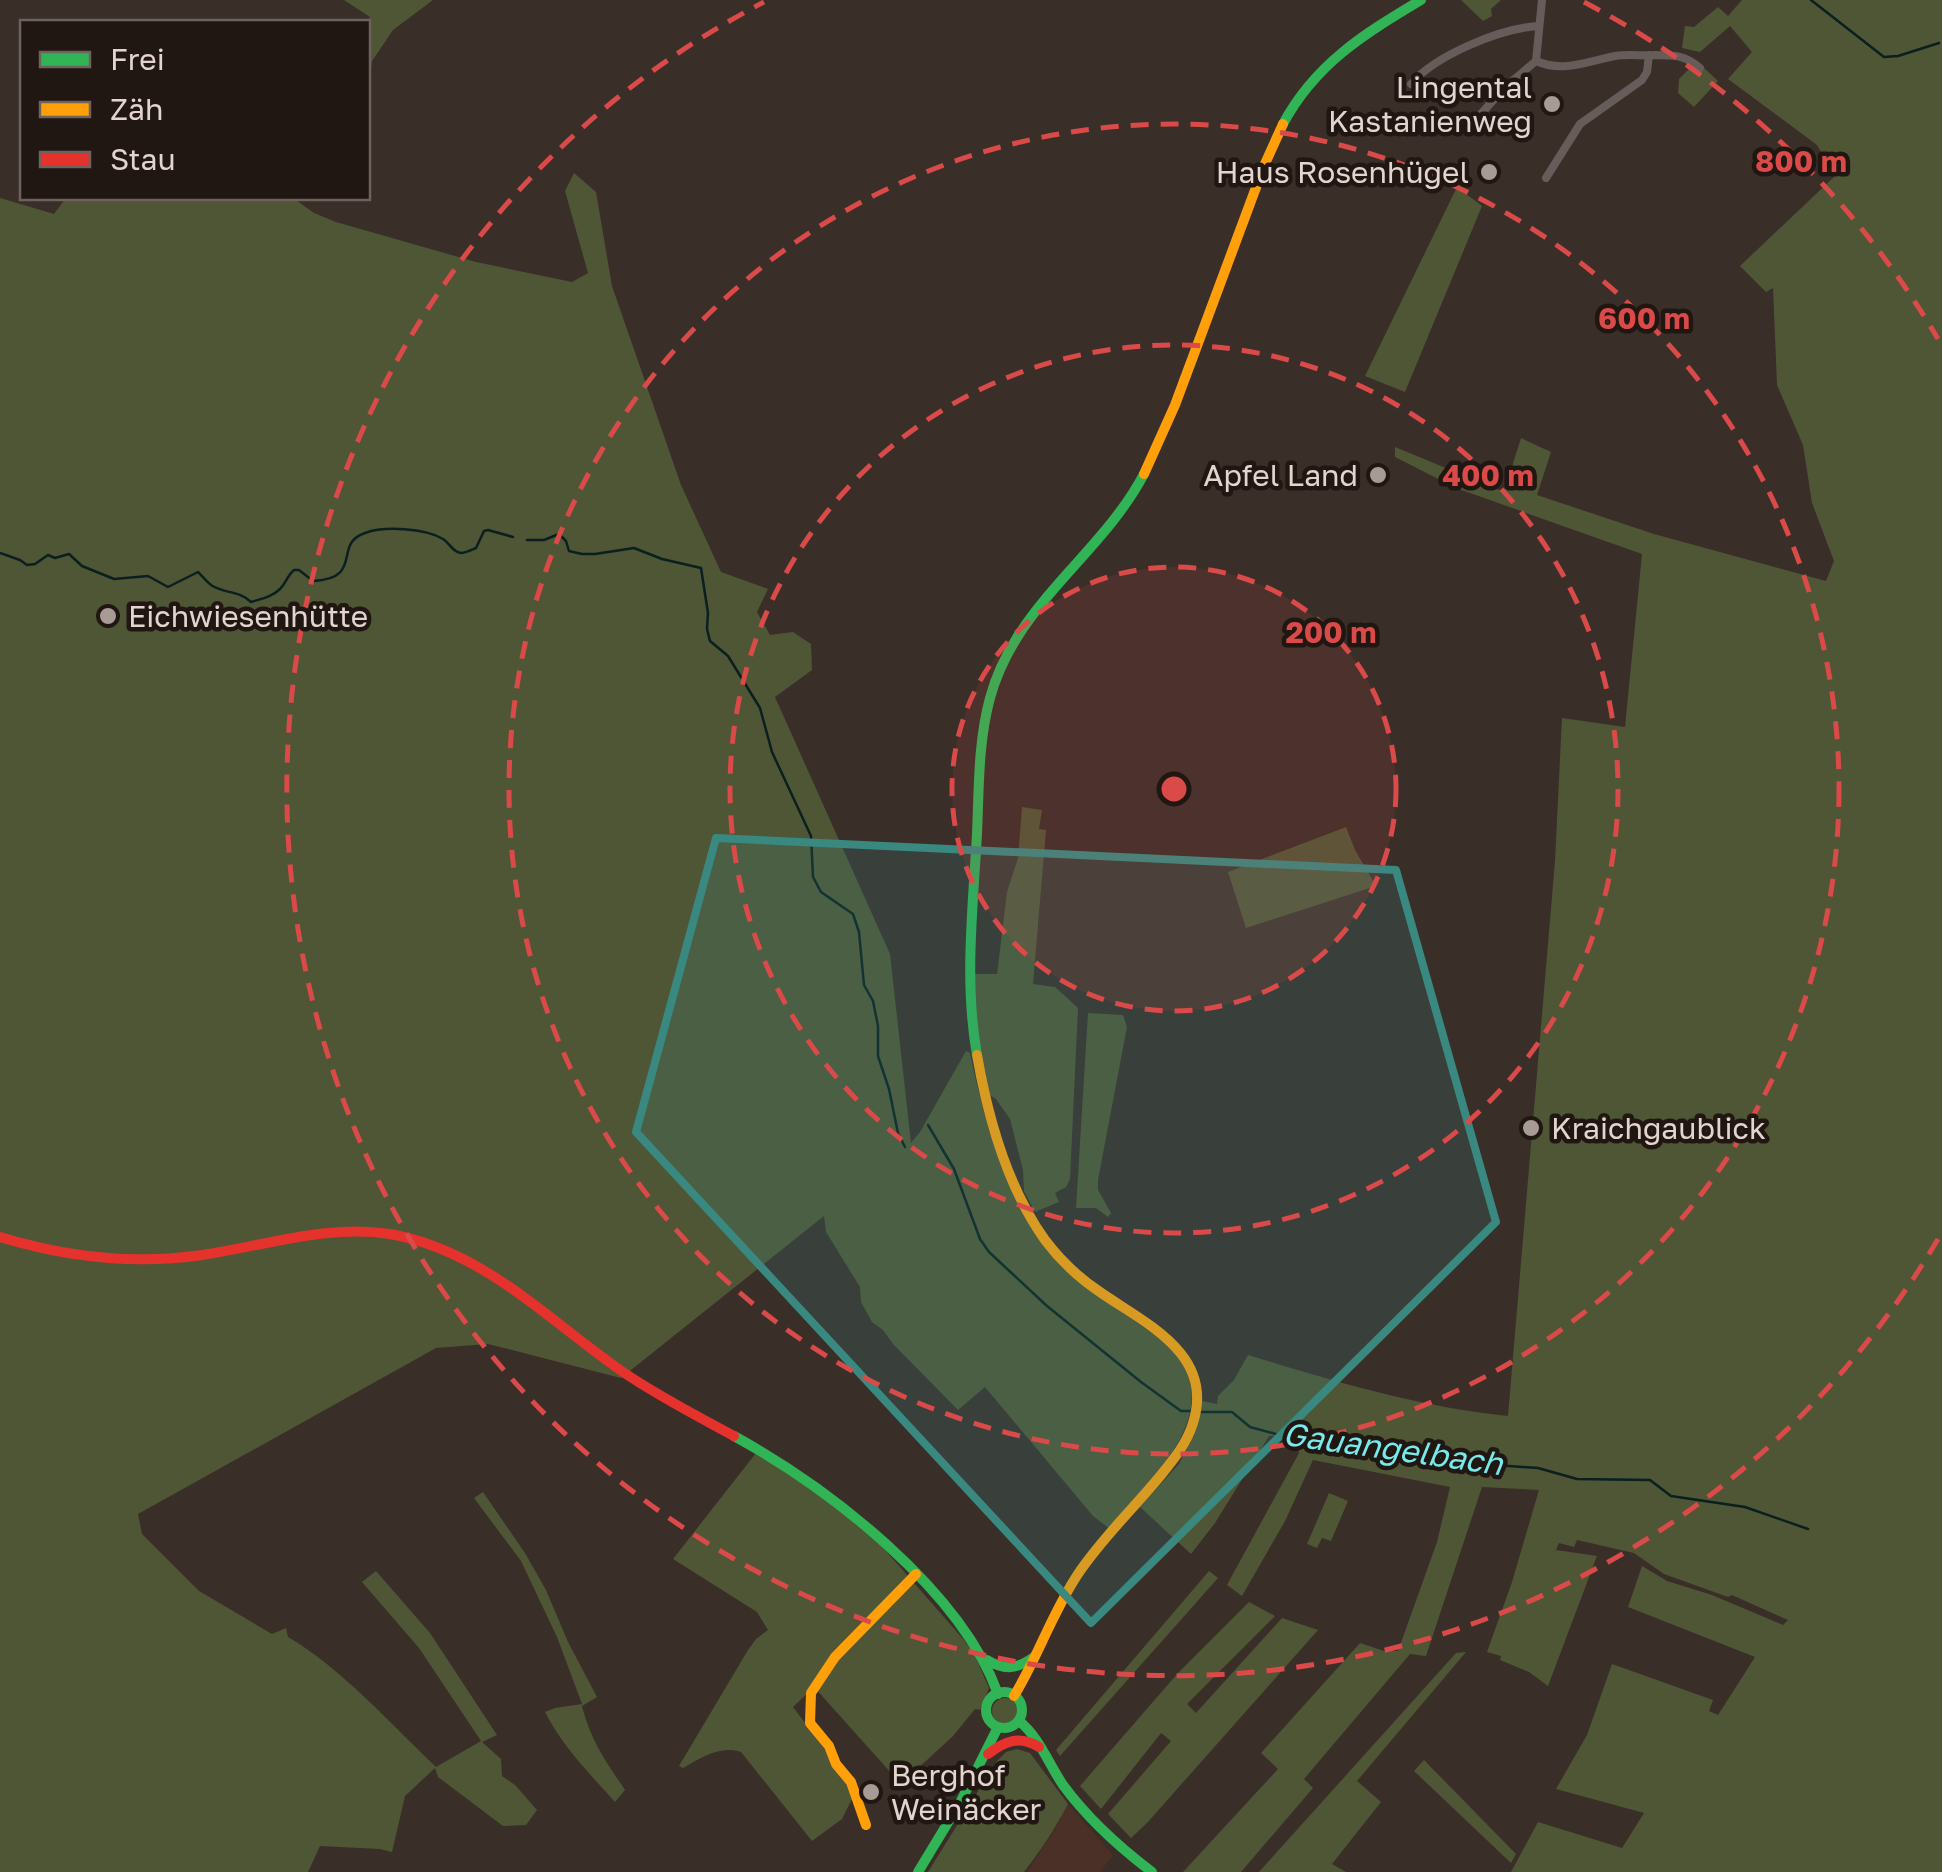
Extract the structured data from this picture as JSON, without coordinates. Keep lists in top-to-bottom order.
{
  "water": ["Gauangelbach"],
  "places": [
    "Lingental Kastanienweg",
    "Haus Rosenhügel",
    "Apfel Land",
    "Eichwiesenhütte",
    "Kraichgaublick",
    "Berghof Weinäcker"
  ],
  "legend": ["Frei", "Zäh", "Stau"],
  "rings": [
    "800 m",
    "600 m",
    "400 m",
    "200 m"
  ]
}
